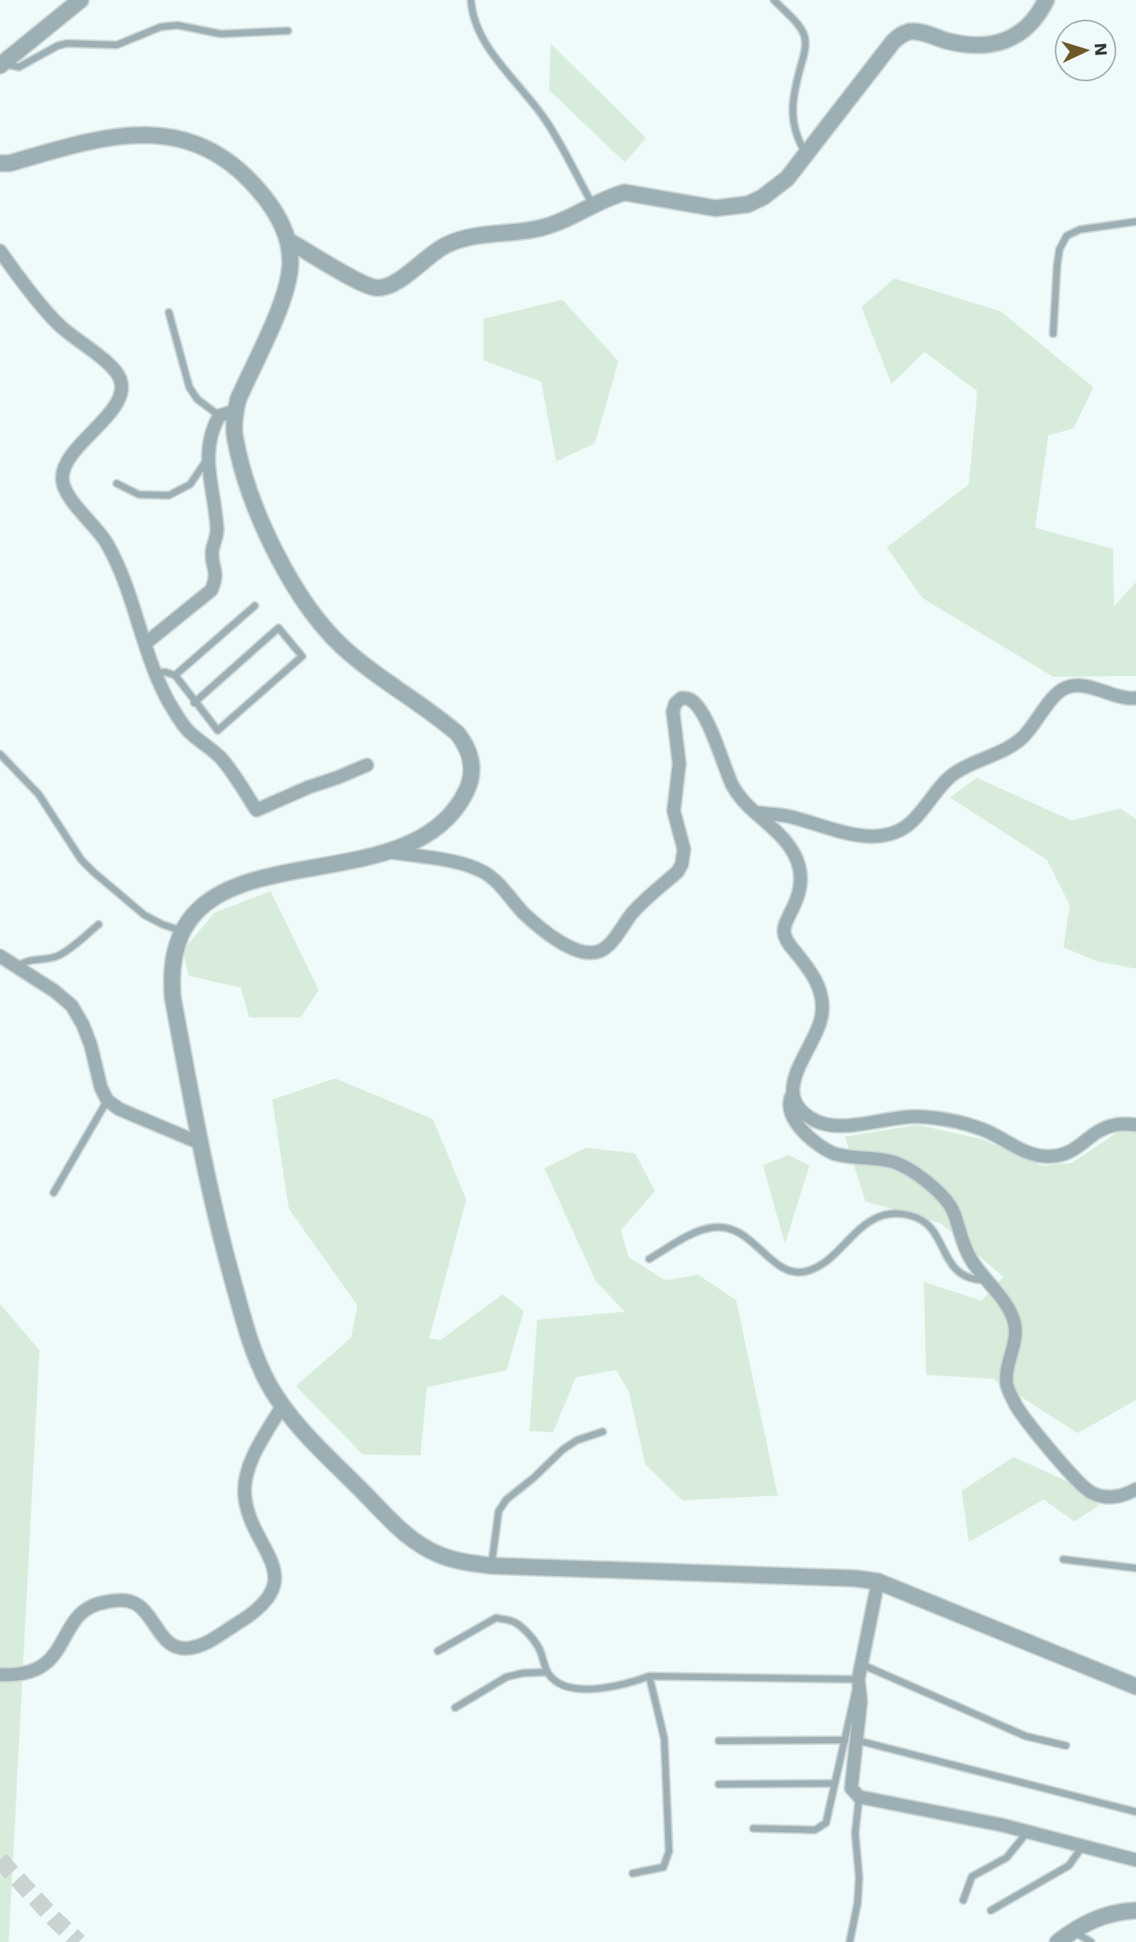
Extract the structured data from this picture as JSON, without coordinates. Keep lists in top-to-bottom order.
{
  "north": "right"
}
